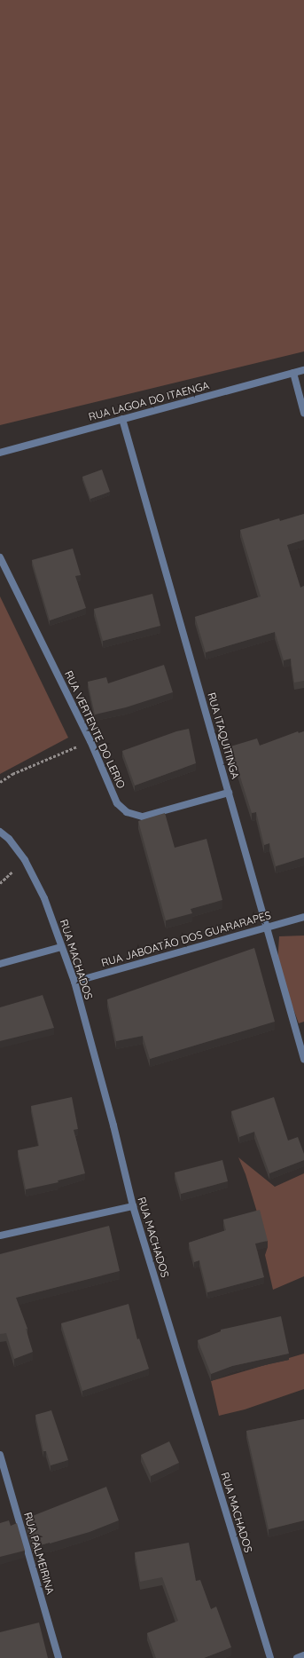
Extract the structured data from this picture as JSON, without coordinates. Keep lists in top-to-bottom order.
{
  "streets": {
    "street": [
      "RUA LAGOA DO ITAENGA",
      "RUA VERTENTE DO LERIO",
      "RUA ITAQUITINGA",
      "RUA JABOATÃO DOS GUARARAPES",
      "RUA MACHADOS",
      "RUA PALMEIRINA"
    ]
  },
  "crossings": [
    ["RUA LAGOA DO ITAENGA", "RUA ITAQUITINGA"],
    ["RUA VERTENTE DO LERIO", "RUA ITAQUITINGA"],
    ["RUA ITAQUITINGA", "RUA JABOATÃO DOS GUARARAPES"],
    ["RUA JABOATÃO DOS GUARARAPES", "RUA MACHADOS"]
  ]
}
